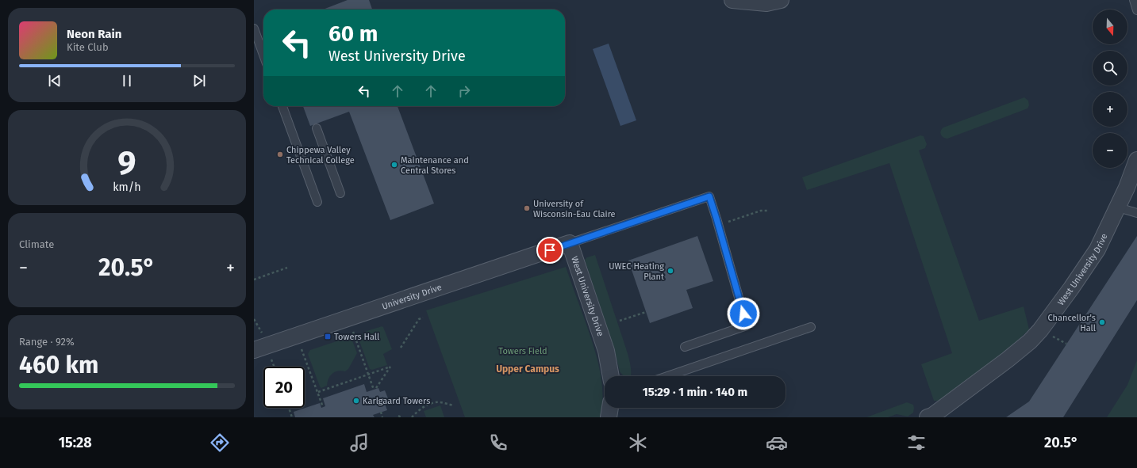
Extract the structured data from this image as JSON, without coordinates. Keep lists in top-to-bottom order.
{
  "streets": {
    "street": ["West University Drive", "University Drive"]
  },
  "crossings": [
    ["West University Drive", "University Drive"]
  ],
  "districts": ["Upper Campus"],
  "parks": ["Towers Field"],
  "places": {
    "other": [
      "Chippewa Valley Technical College",
      "Maintenance and Central Stores",
      "University of Wisconsin-Eau Claire",
      "UWEC Heating Plant",
      "Chancellor's Hall",
      "Karlgaard Towers"
    ],
    "transit": ["Towers Hall"]
  },
  "north": "bottom",
  "page": {
    "map_buttons": ["+", "−"],
    "turn": ["60 m", "West University Drive"],
    "song": ["Neon Rain", "Kite Club"],
    "tile": [
      "Climate",
      ["Range · 92%", "460 km"]
    ],
    "heat": ["−", "20.5°", "+"],
    "limit": "20",
    "trip": "15:29 · 1 min · 140 m",
    "tabs": ["15:28", "20.5°"],
    "gauge": ["9", "km/h"]
  }
}
